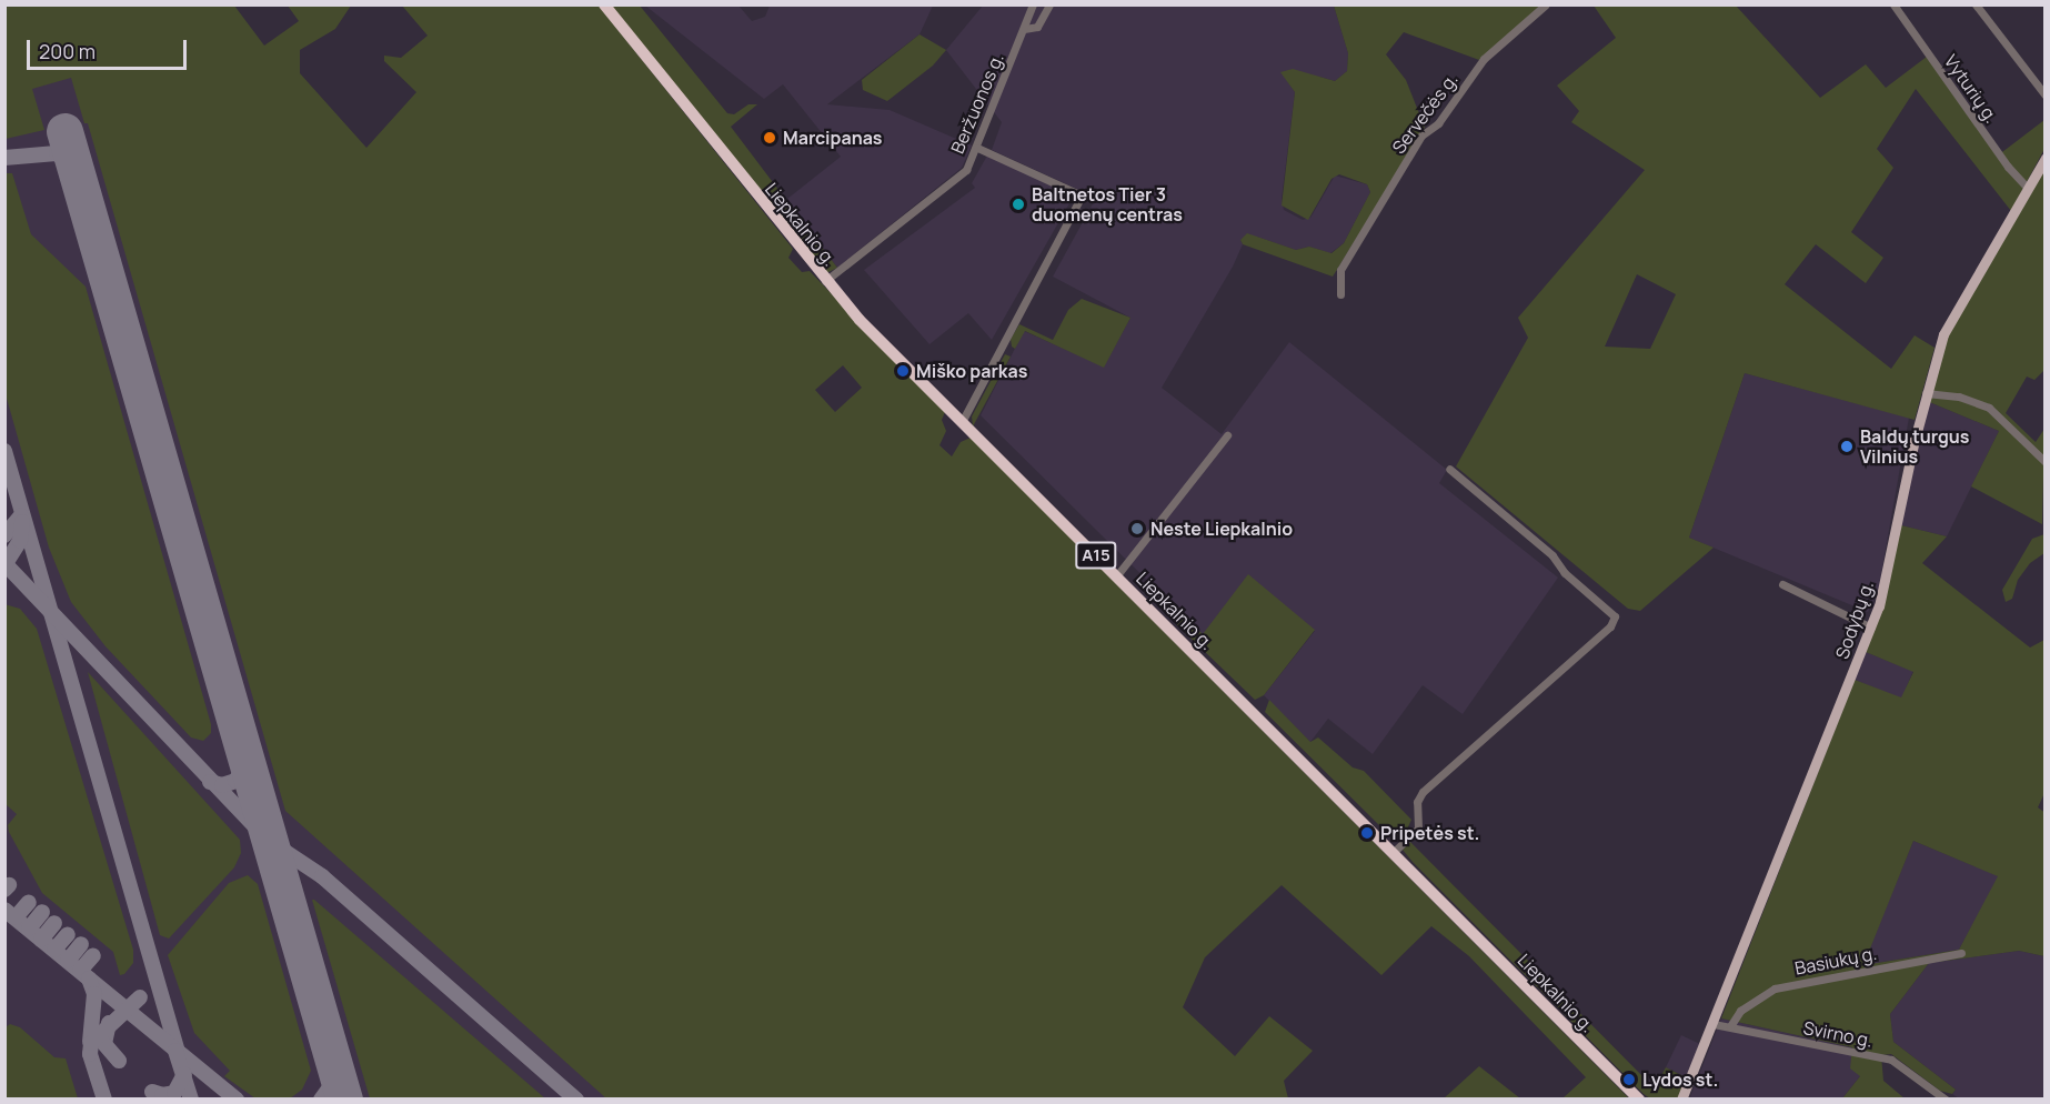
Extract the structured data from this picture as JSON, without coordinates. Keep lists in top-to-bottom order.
{
  "streets": {
    "highway": ["Liepkalnio g.", "A15"],
    "main road": ["Sodybų g."],
    "street": [
      "Vyturių g.",
      "Beržuonos g.",
      "Servečės g.",
      "Basiukų g.",
      "Svirno g."
    ]
  },
  "crossings": [
    ["Vyturių g.", "Sodybų g."],
    ["Beržuonos g.", "Liepkalnio g."],
    ["Sodybų g.", "Svirno g."],
    ["Basiukų g.", "Svirno g."]
  ],
  "places": [
    "Marcipanas",
    "Baltnetos Tier 3 duomenų centras",
    "Miško parkas",
    "Baldų turgus Vilnius",
    "Neste Liepkalnio",
    "Pripetės st.",
    "Lydos st."
  ],
  "scale_bar": "200 m"
}
